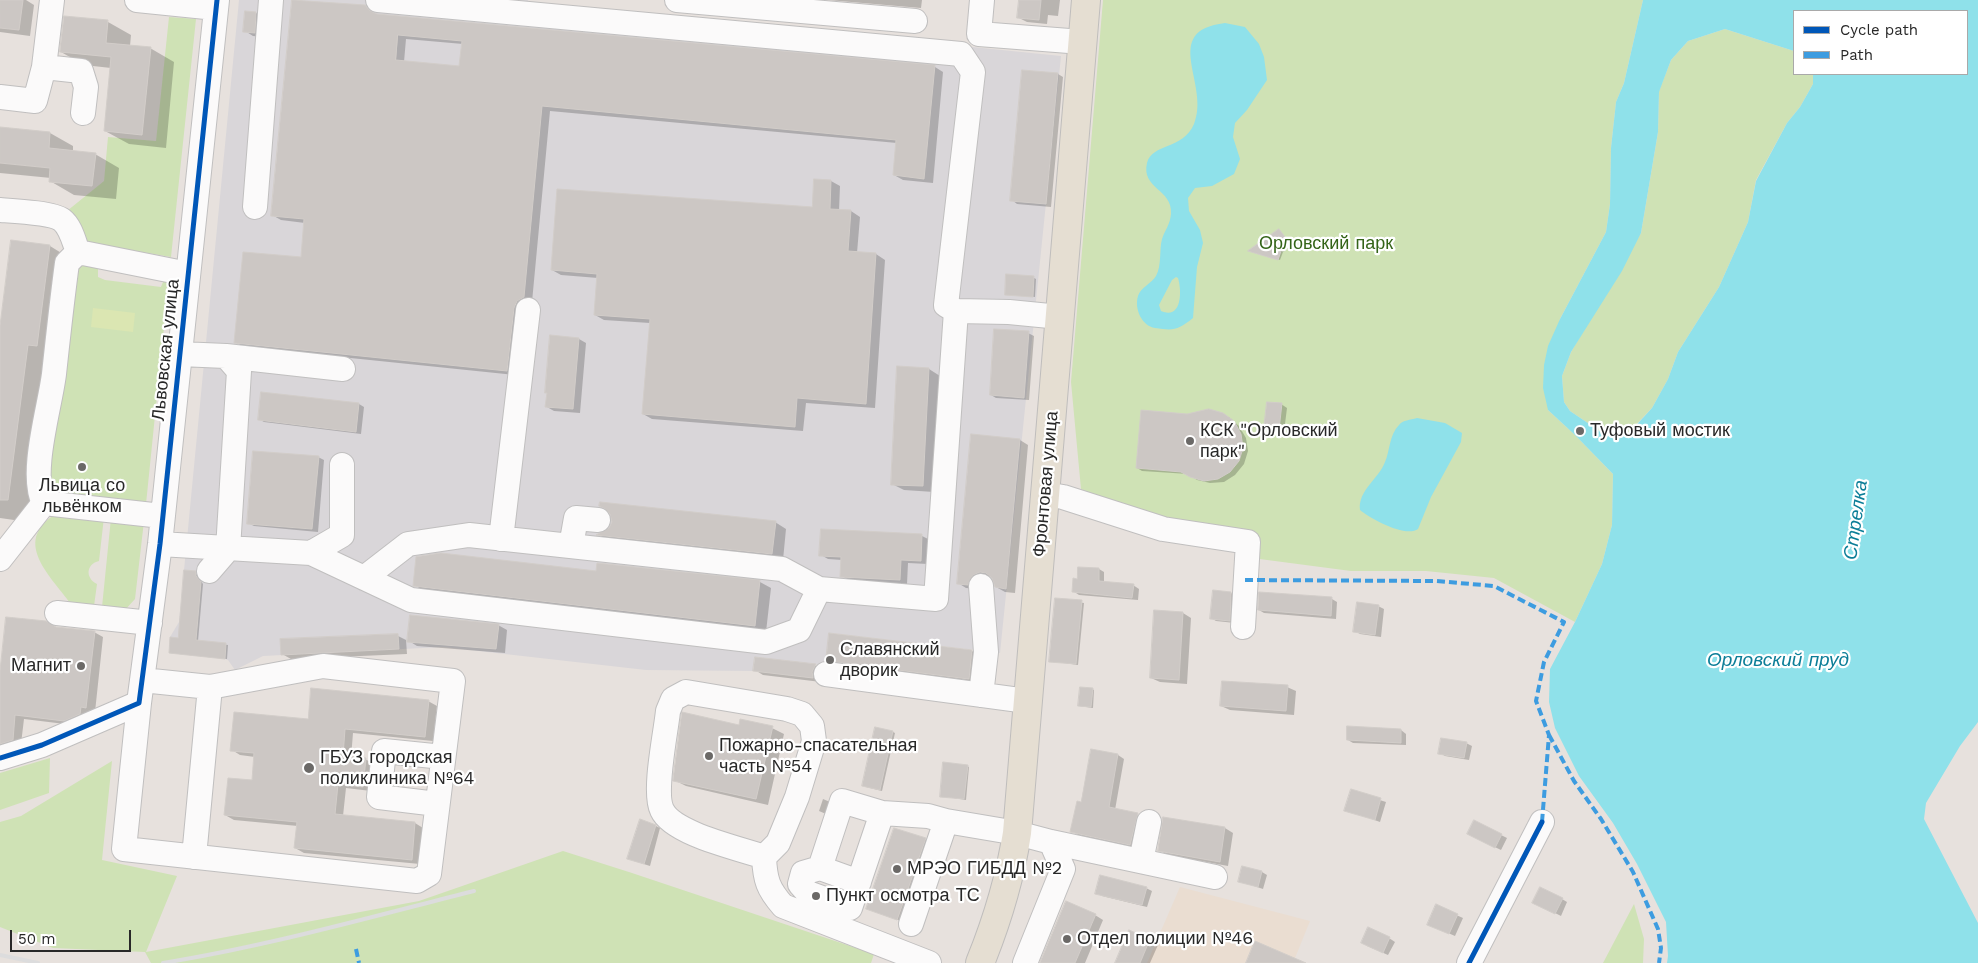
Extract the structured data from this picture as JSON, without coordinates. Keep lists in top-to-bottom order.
{
  "streets": {
    "main road": ["Фронтовая улица"],
    "street": ["Львовская улица"]
  },
  "water": ["Стрелка", "Орловский пруд"],
  "parks": ["Орловский парк"],
  "places": [
    "Туфовый мостик",
    "КСК \"Орловский парк\"",
    "Львица со львёнком",
    "Славянский дворик",
    "Магнит",
    "Пожарно-спасательная часть №54",
    "ГБУЗ городская поликлиника №64",
    "МРЭО ГИБДД №2",
    "Пункт осмотра ТС",
    "Отдел полиции №46"
  ],
  "legend": ["Cycle path", "Path"],
  "scale_bar": "50 m"
}
